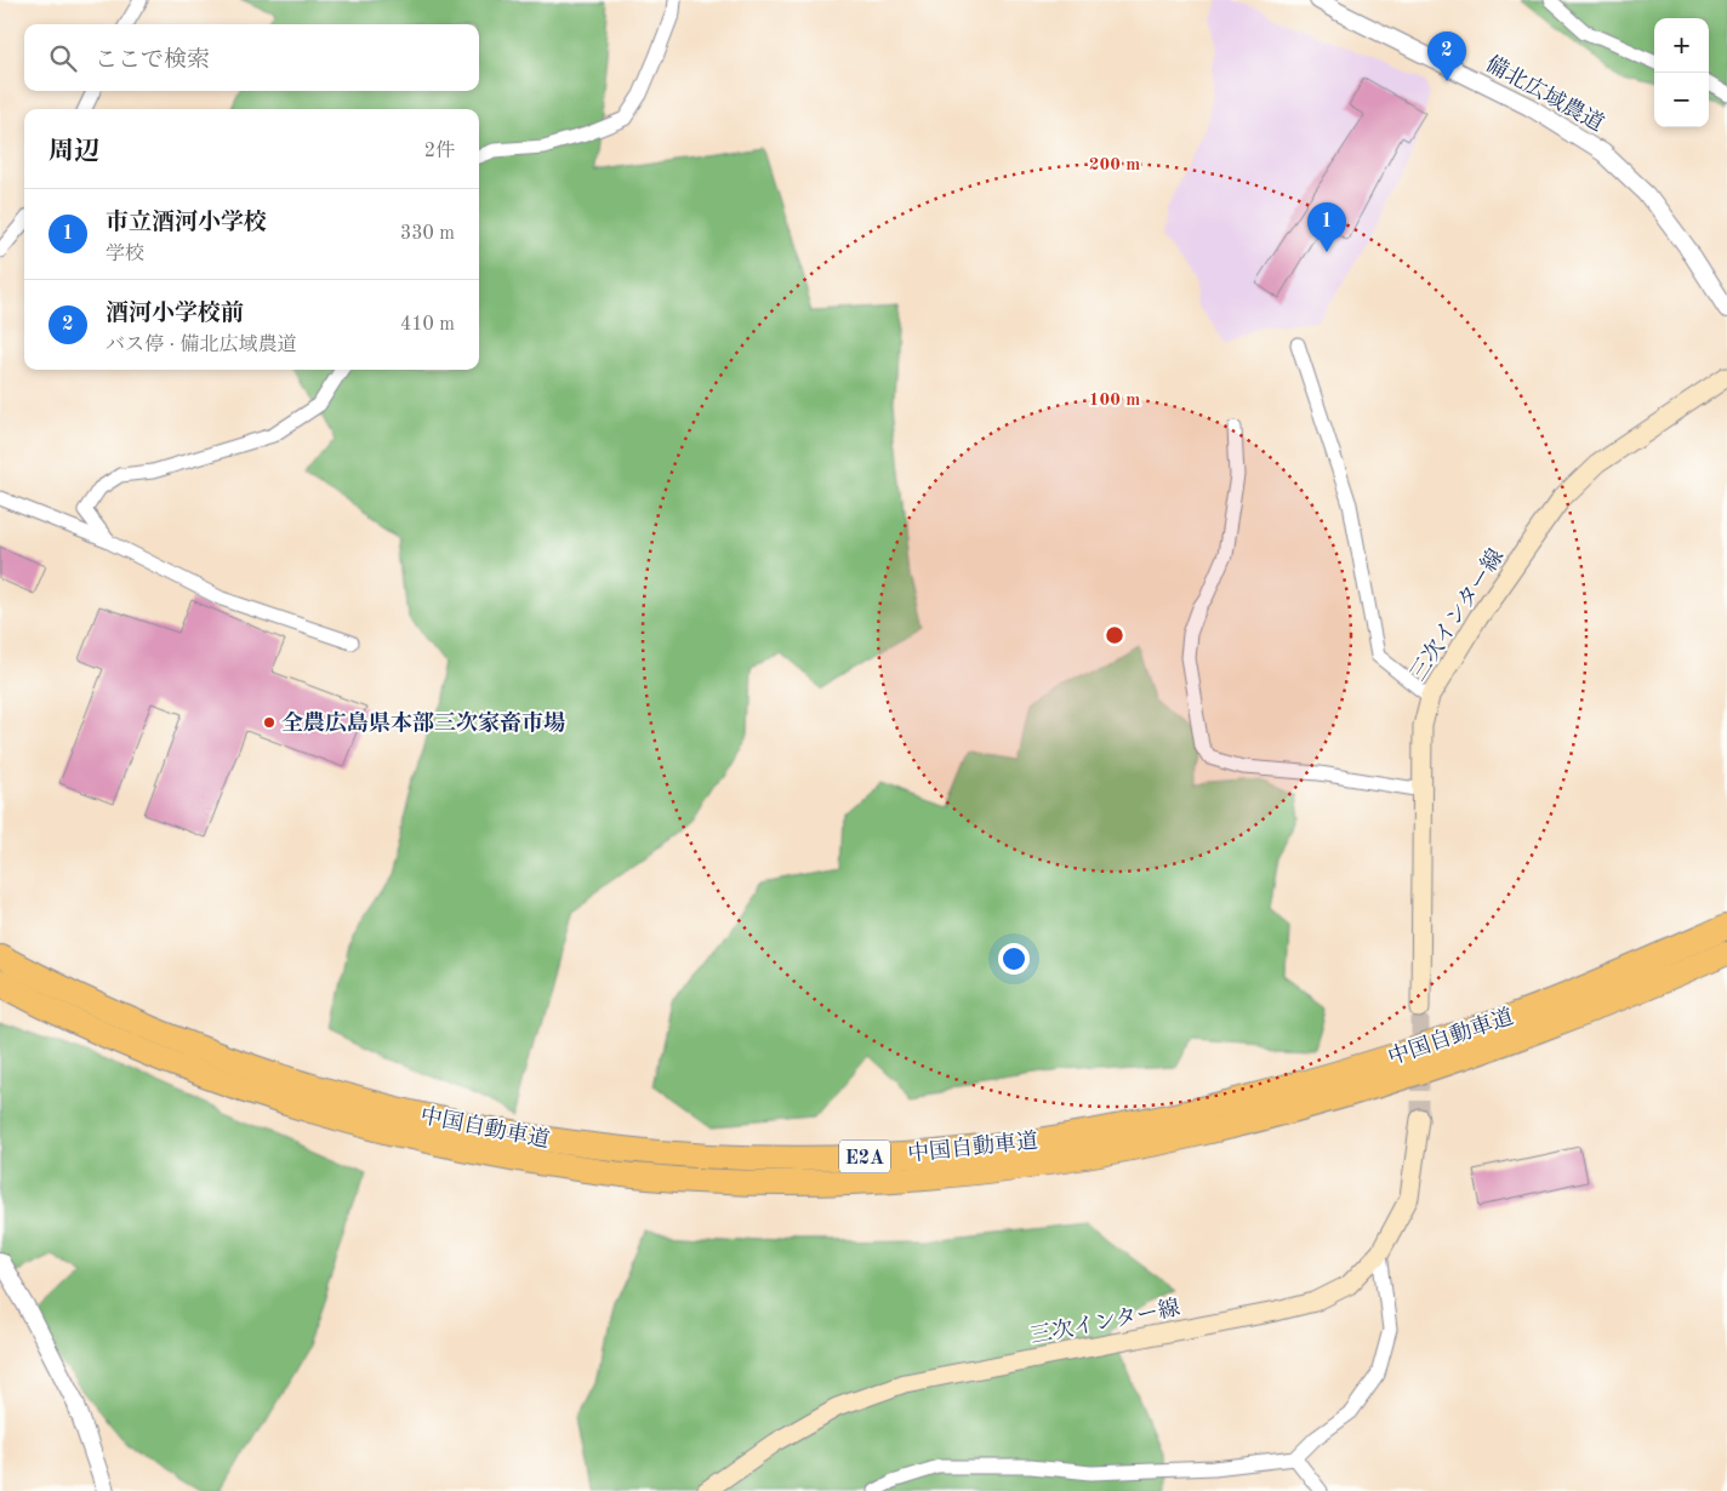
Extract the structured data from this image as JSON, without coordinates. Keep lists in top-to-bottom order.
{
  "streets": {
    "highway": ["中国自動車道", "E2A"],
    "main road": ["三次インター線"],
    "street": ["備北広域農道"]
  },
  "places": ["全農広島県本部三次家畜市場"],
  "page": {
    "map_buttons": ["+", "−"],
    "search": "ここで検索",
    "pins": ["2", "1"],
    "heading": ["周辺", "2件"],
    "list": [
      {
        "mark": "1",
        "name": "市立酒河小学校",
        "note": "学校",
        "value": "330 m"
      },
      {
        "mark": "2",
        "name": "酒河小学校前",
        "note": "バス停 · 備北広域農道",
        "value": "410 m"
      }
    ]
  },
  "rings": ["200 m", "100 m"]
}
